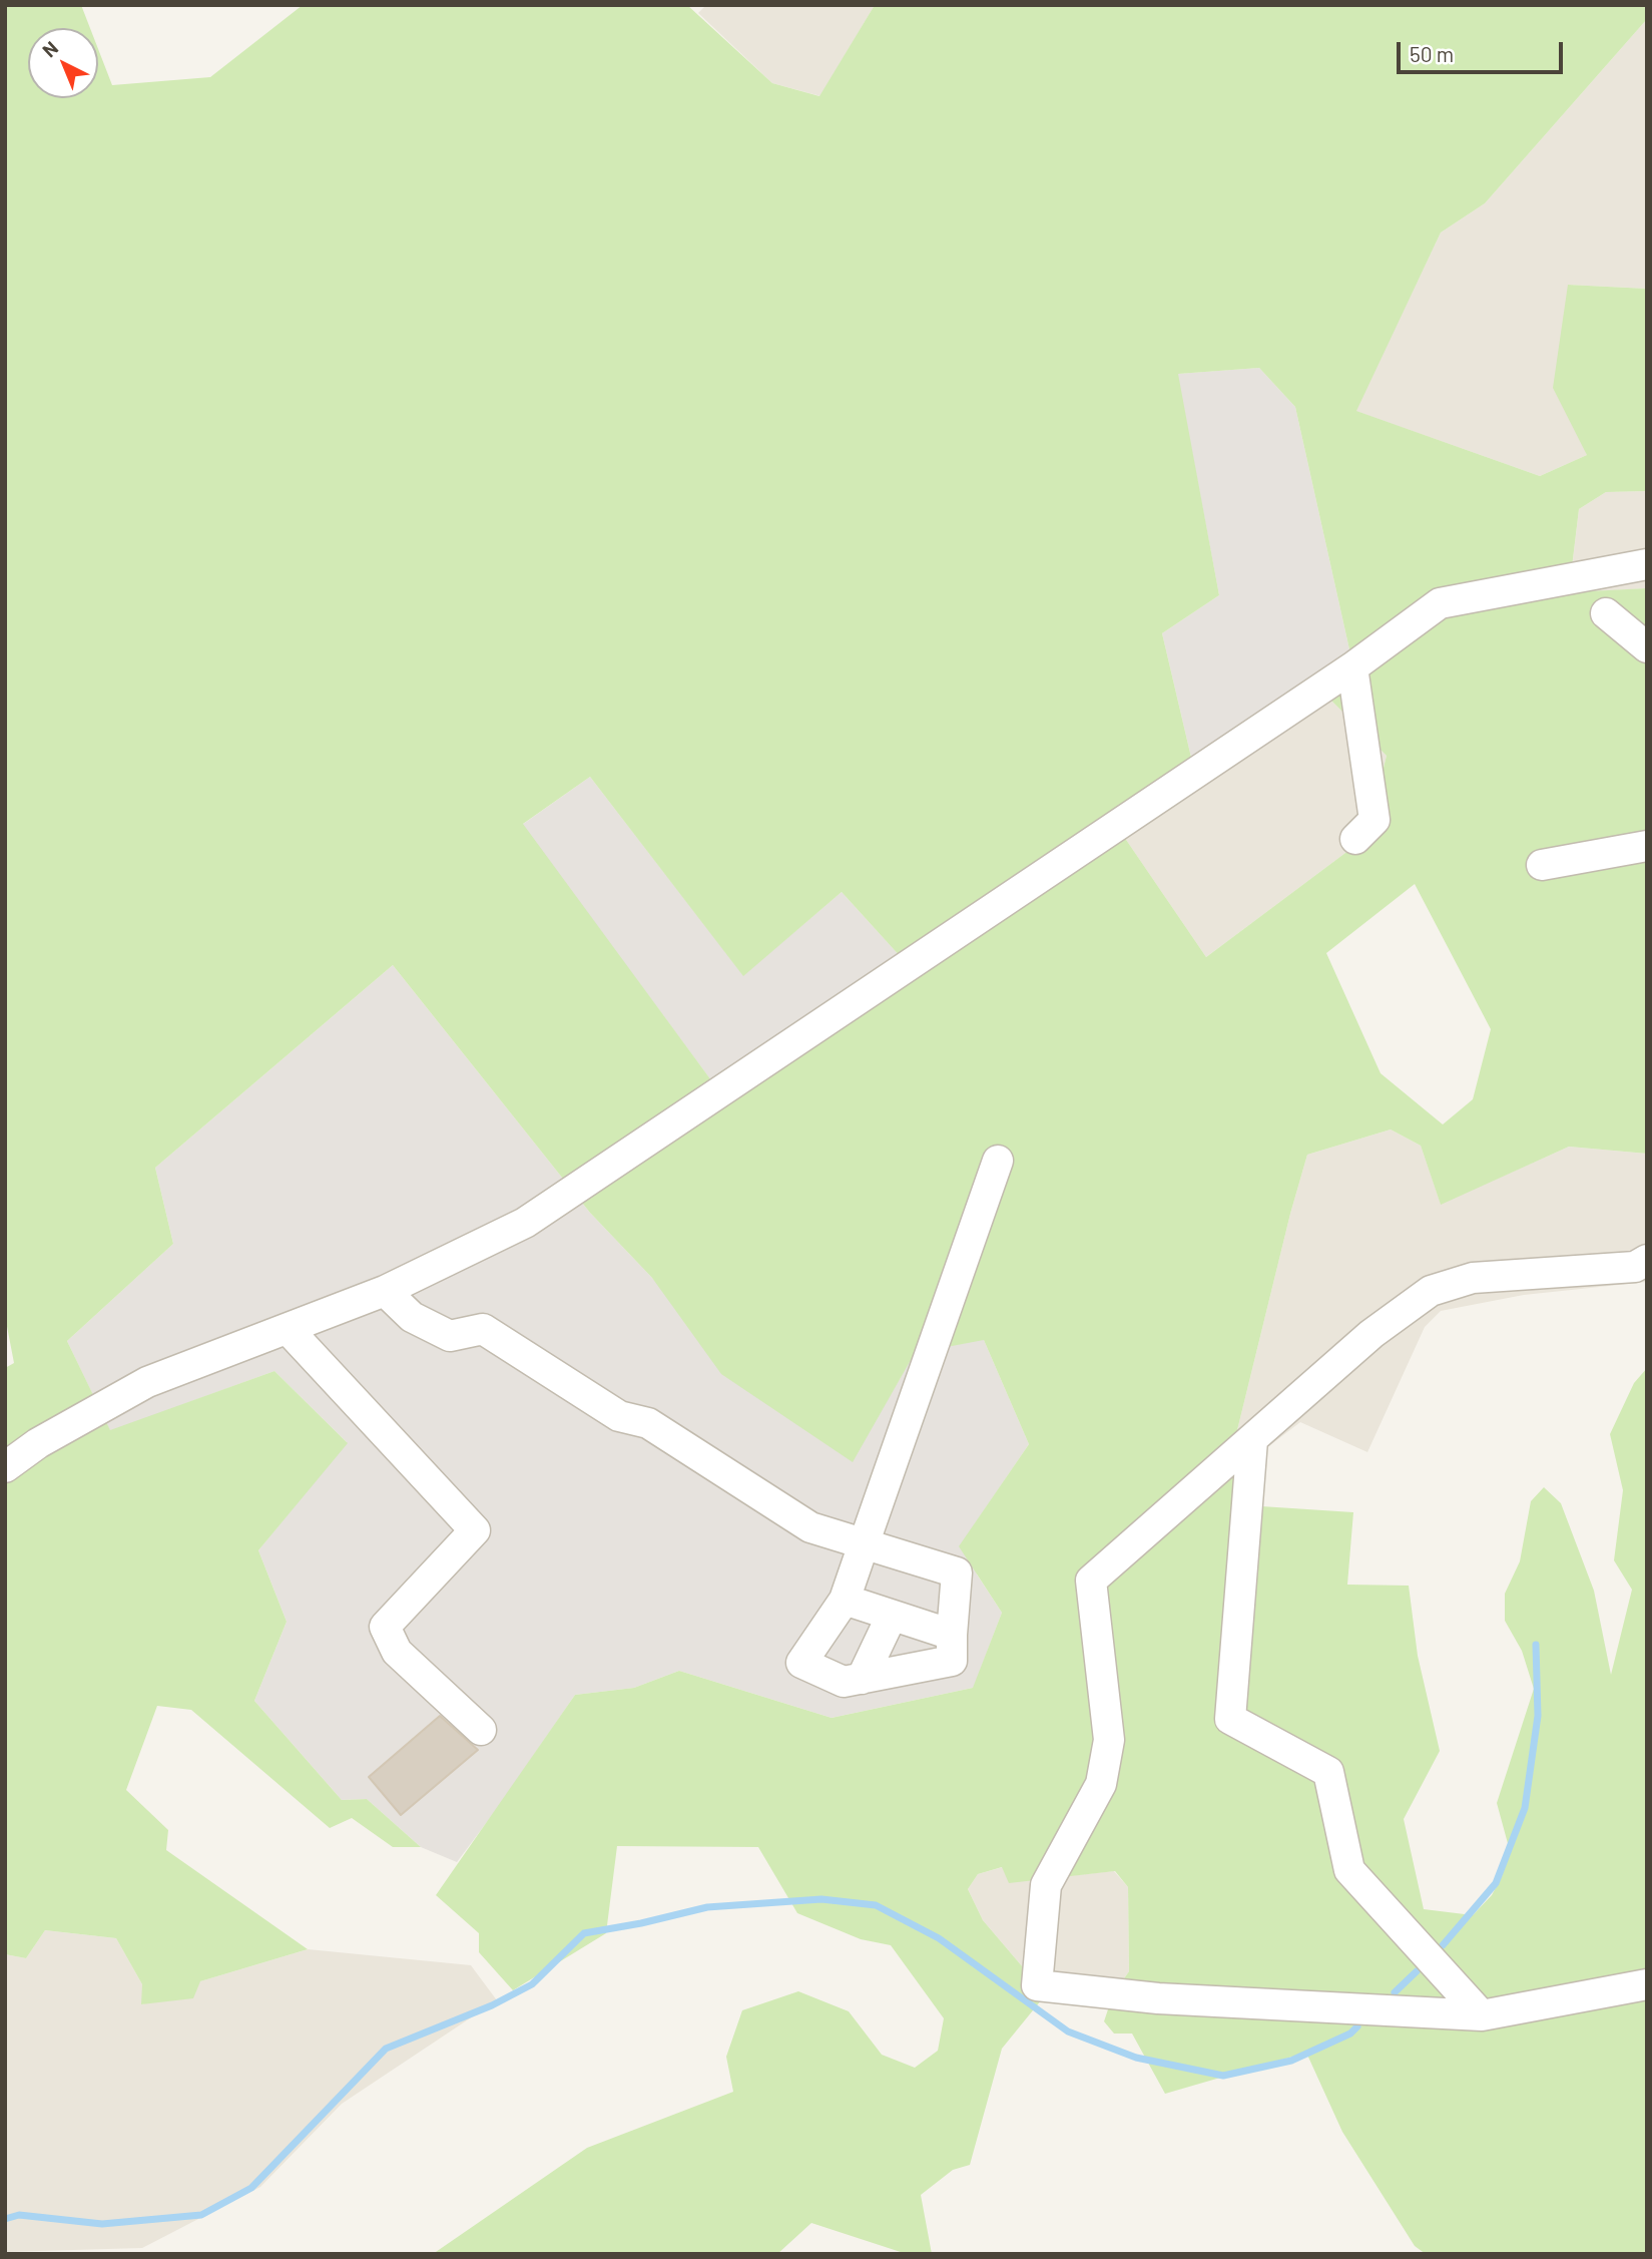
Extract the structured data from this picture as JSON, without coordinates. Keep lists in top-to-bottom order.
{
  "scale_bar": "50 m",
  "north": "top left"
}
